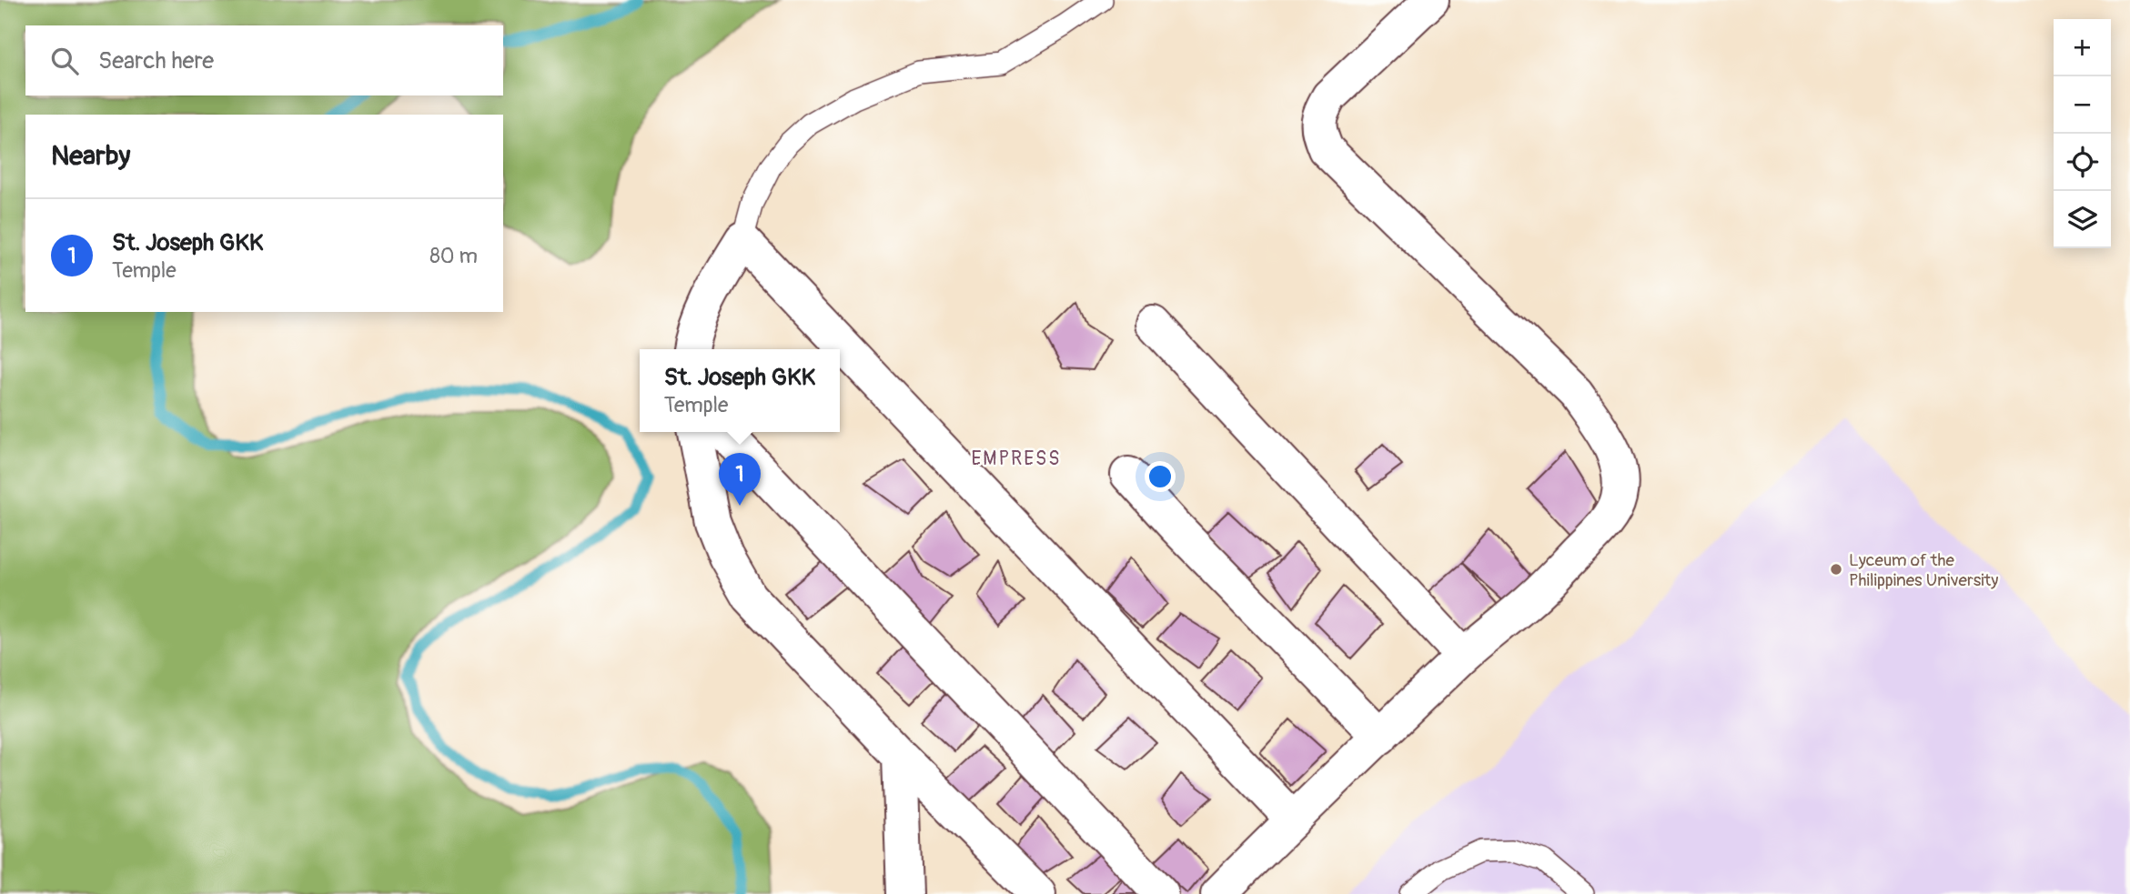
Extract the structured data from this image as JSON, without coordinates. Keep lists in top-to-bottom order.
{
  "districts": ["EMPRESS"],
  "places": ["Lyceum of the Philippines University"],
  "page": {
    "map_buttons": ["+", "−"],
    "search": "Search here",
    "heading": "Nearby",
    "list": [
      {
        "mark": "1",
        "name": "St. Joseph GKK",
        "note": "Temple",
        "value": "80 m"
      }
    ],
    "popup": ["St. Joseph GKK", "Temple"],
    "pins": "1"
  }
}
